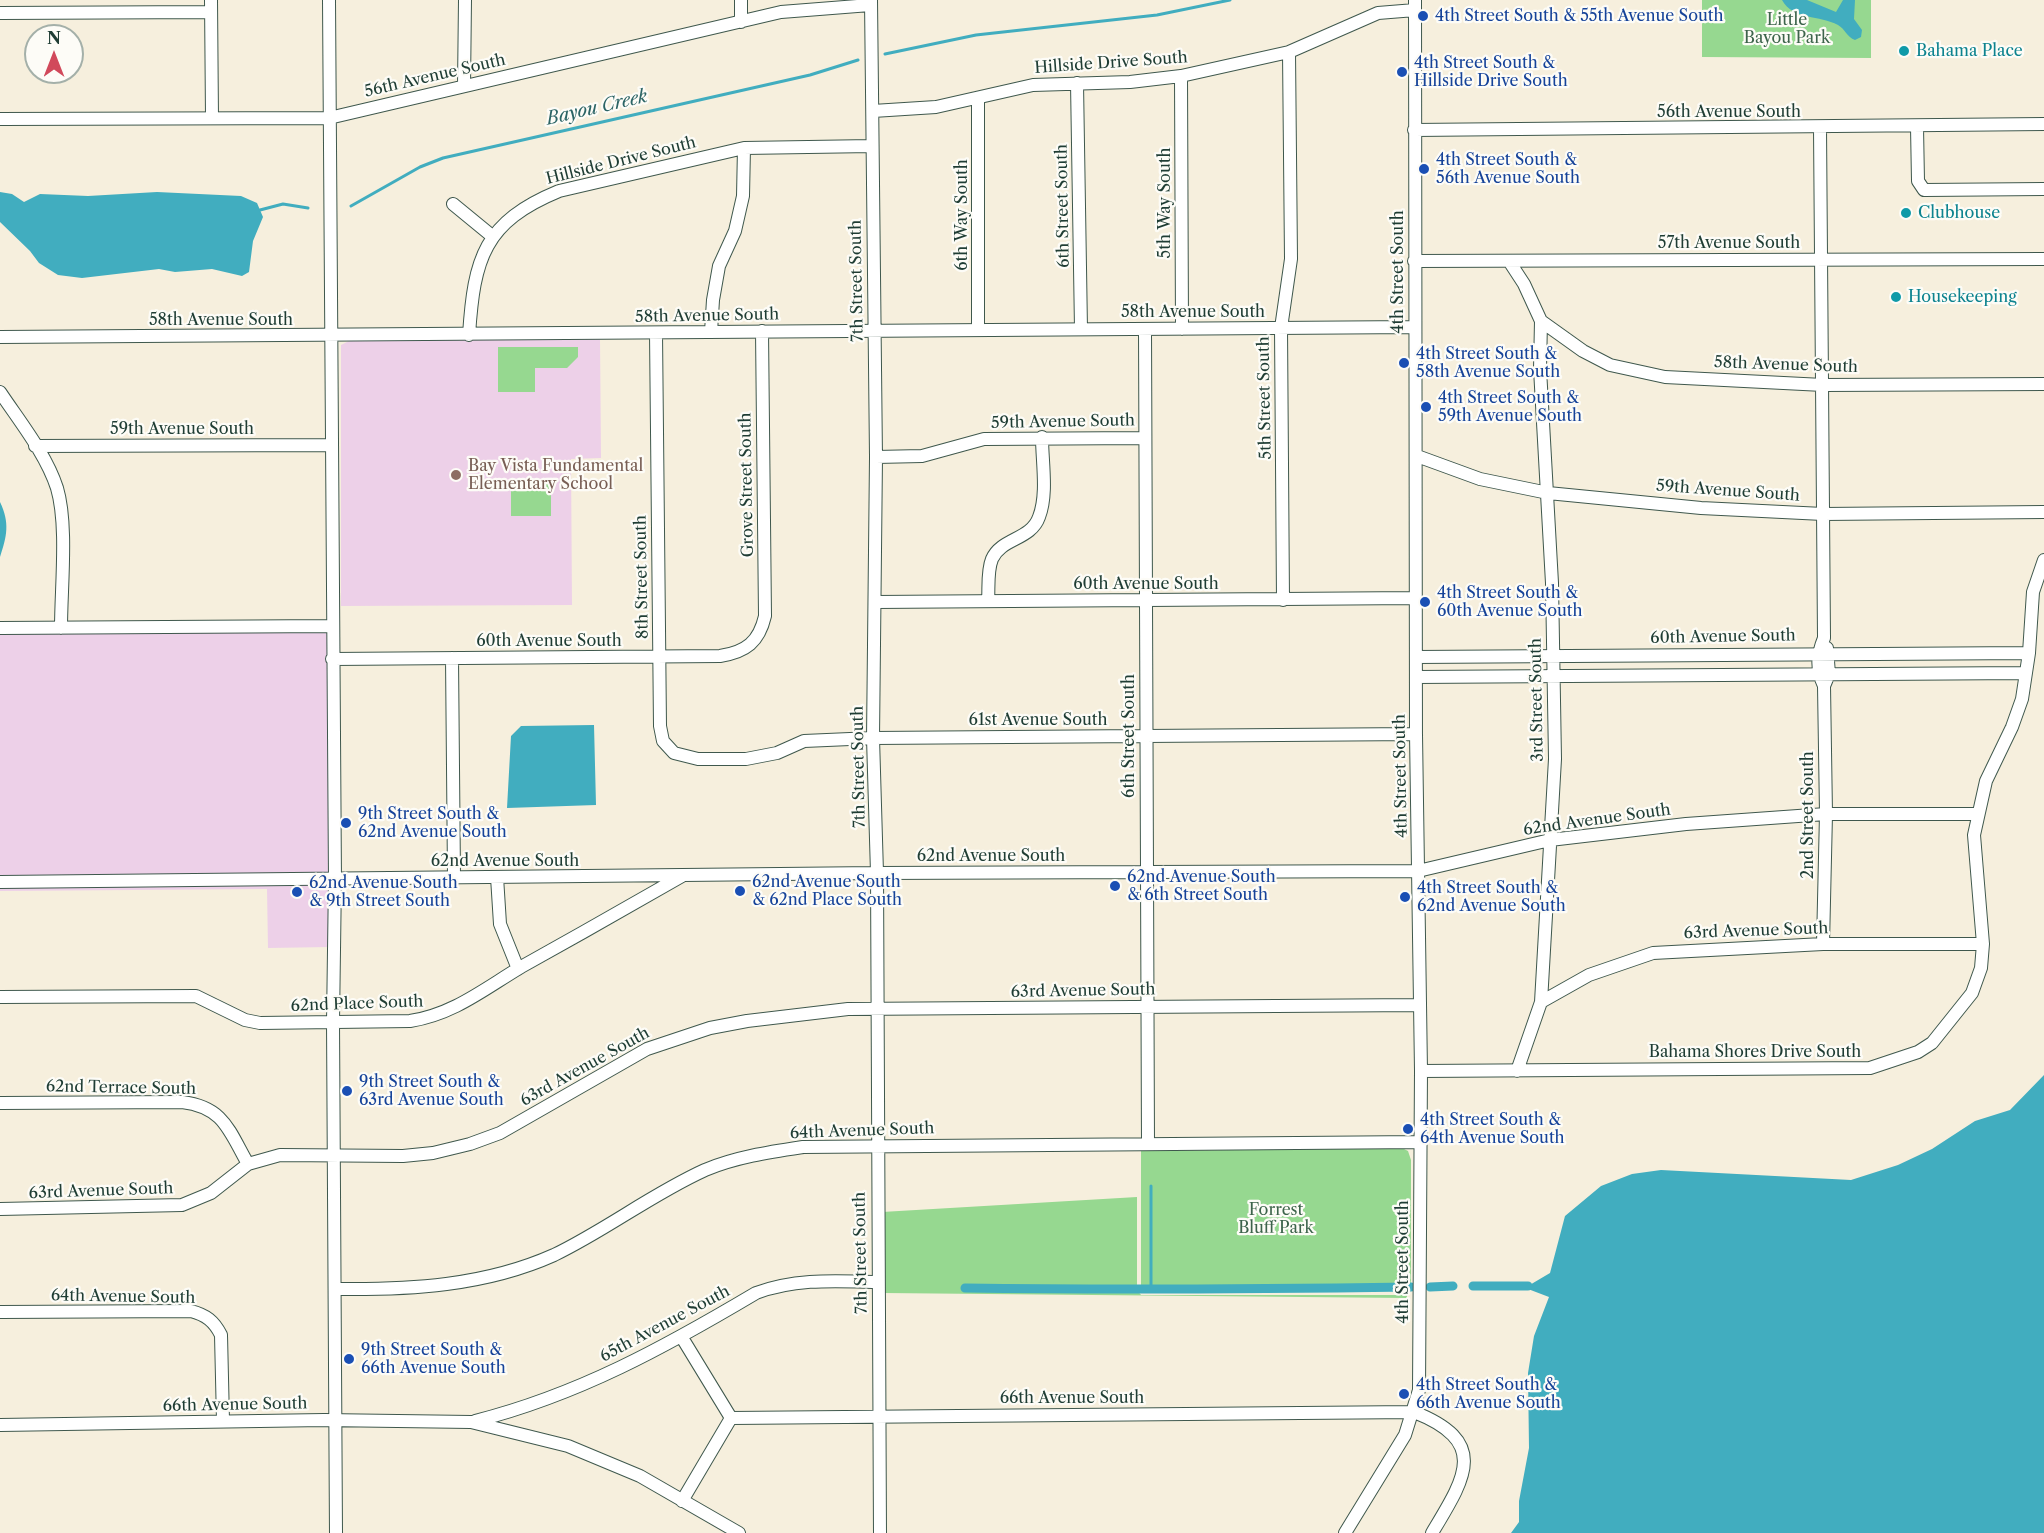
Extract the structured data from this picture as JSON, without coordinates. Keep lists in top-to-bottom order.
{
  "streets": {
    "street": [
      "Hillside Drive South",
      "56th Avenue South",
      "5th Way South",
      "6th Street South",
      "6th Way South",
      "57th Avenue South",
      "4th Street South",
      "7th Street South",
      "58th Avenue South",
      "5th Street South",
      "59th Avenue South",
      "Grove Street South",
      "8th Street South",
      "60th Avenue South",
      "3rd Street South",
      "61st Avenue South",
      "2nd Street South",
      "62nd Avenue South",
      "63rd Avenue South",
      "62nd Place South",
      "Bahama Shores Drive South",
      "62nd Terrace South",
      "64th Avenue South",
      "65th Avenue South",
      "66th Avenue South"
    ]
  },
  "crossings": [
    ["Hillside Drive South", "5th Way South"],
    ["Hillside Drive South", "6th Street South"],
    ["Hillside Drive South", "6th Way South"],
    ["Hillside Drive South", "4th Street South"],
    ["Hillside Drive South", "7th Street South"],
    ["Hillside Drive South", "58th Avenue South"],
    ["Hillside Drive South", "5th Street South"],
    ["56th Avenue South", "4th Street South"],
    ["56th Avenue South", "7th Street South"],
    ["56th Avenue South", "2nd Street South"],
    ["5th Way South", "58th Avenue South"],
    ["6th Street South", "58th Avenue South"],
    ["6th Street South", "59th Avenue South"],
    ["6th Street South", "60th Avenue South"],
    ["6th Street South", "61st Avenue South"],
    ["6th Street South", "62nd Avenue South"],
    ["6th Street South", "63rd Avenue South"],
    ["6th Street South", "64th Avenue South"],
    ["6th Way South", "58th Avenue South"],
    ["57th Avenue South", "4th Street South"],
    ["57th Avenue South", "3rd Street South"],
    ["57th Avenue South", "2nd Street South"],
    ["4th Street South", "58th Avenue South"],
    ["4th Street South", "59th Avenue South"],
    ["4th Street South", "60th Avenue South"],
    ["4th Street South", "61st Avenue South"],
    ["4th Street South", "62nd Avenue South"],
    ["4th Street South", "63rd Avenue South"],
    ["4th Street South", "Bahama Shores Drive South"],
    ["4th Street South", "64th Avenue South"],
    ["4th Street South", "66th Avenue South"],
    ["7th Street South", "58th Avenue South"],
    ["7th Street South", "59th Avenue South"],
    ["7th Street South", "60th Avenue South"],
    ["7th Street South", "61st Avenue South"],
    ["7th Street South", "62nd Avenue South"],
    ["7th Street South", "63rd Avenue South"],
    ["7th Street South", "64th Avenue South"],
    ["7th Street South", "65th Avenue South"],
    ["7th Street South", "66th Avenue South"],
    ["58th Avenue South", "5th Street South"],
    ["58th Avenue South", "Grove Street South"],
    ["58th Avenue South", "8th Street South"],
    ["58th Avenue South", "3rd Street South"],
    ["58th Avenue South", "2nd Street South"],
    ["5th Street South", "60th Avenue South"],
    ["59th Avenue South", "3rd Street South"],
    ["59th Avenue South", "2nd Street South"],
    ["Grove Street South", "60th Avenue South"],
    ["8th Street South", "60th Avenue South"],
    ["8th Street South", "61st Avenue South"],
    ["60th Avenue South", "3rd Street South"],
    ["60th Avenue South", "2nd Street South"],
    ["60th Avenue South", "Bahama Shores Drive South"],
    ["3rd Street South", "62nd Avenue South"],
    ["3rd Street South", "63rd Avenue South"],
    ["3rd Street South", "Bahama Shores Drive South"],
    ["2nd Street South", "62nd Avenue South"],
    ["2nd Street South", "63rd Avenue South"],
    ["62nd Avenue South", "62nd Place South"],
    ["62nd Avenue South", "Bahama Shores Drive South"],
    ["63rd Avenue South", "Bahama Shores Drive South"],
    ["63rd Avenue South", "62nd Terrace South"],
    ["64th Avenue South", "66th Avenue South"],
    ["65th Avenue South", "66th Avenue South"]
  ],
  "water": ["Bayou Creek"],
  "parks": ["Little Bayou Park", "Forrest Bluff Park"],
  "places": [
    "4th Street South & 55th Avenue South",
    "Bahama Place",
    "4th Street South & Hillside Drive South",
    "4th Street South & 56th Avenue South",
    "Clubhouse",
    "Housekeeping",
    "4th Street South & 58th Avenue South",
    "4th Street South & 59th Avenue South",
    "Bay Vista Fundamental Elementary School",
    "4th Street South & 60th Avenue South",
    "9th Street South & 62nd Avenue South",
    "62nd Avenue South & 6th Street South",
    "62nd Avenue South & 62nd Place South",
    "62nd Avenue South & 9th Street South",
    "4th Street South & 62nd Avenue South",
    "9th Street South & 63rd Avenue South",
    "4th Street South & 64th Avenue South",
    "9th Street South & 66th Avenue South",
    "4th Street South & 66th Avenue South"
  ],
  "north": "top"
}
